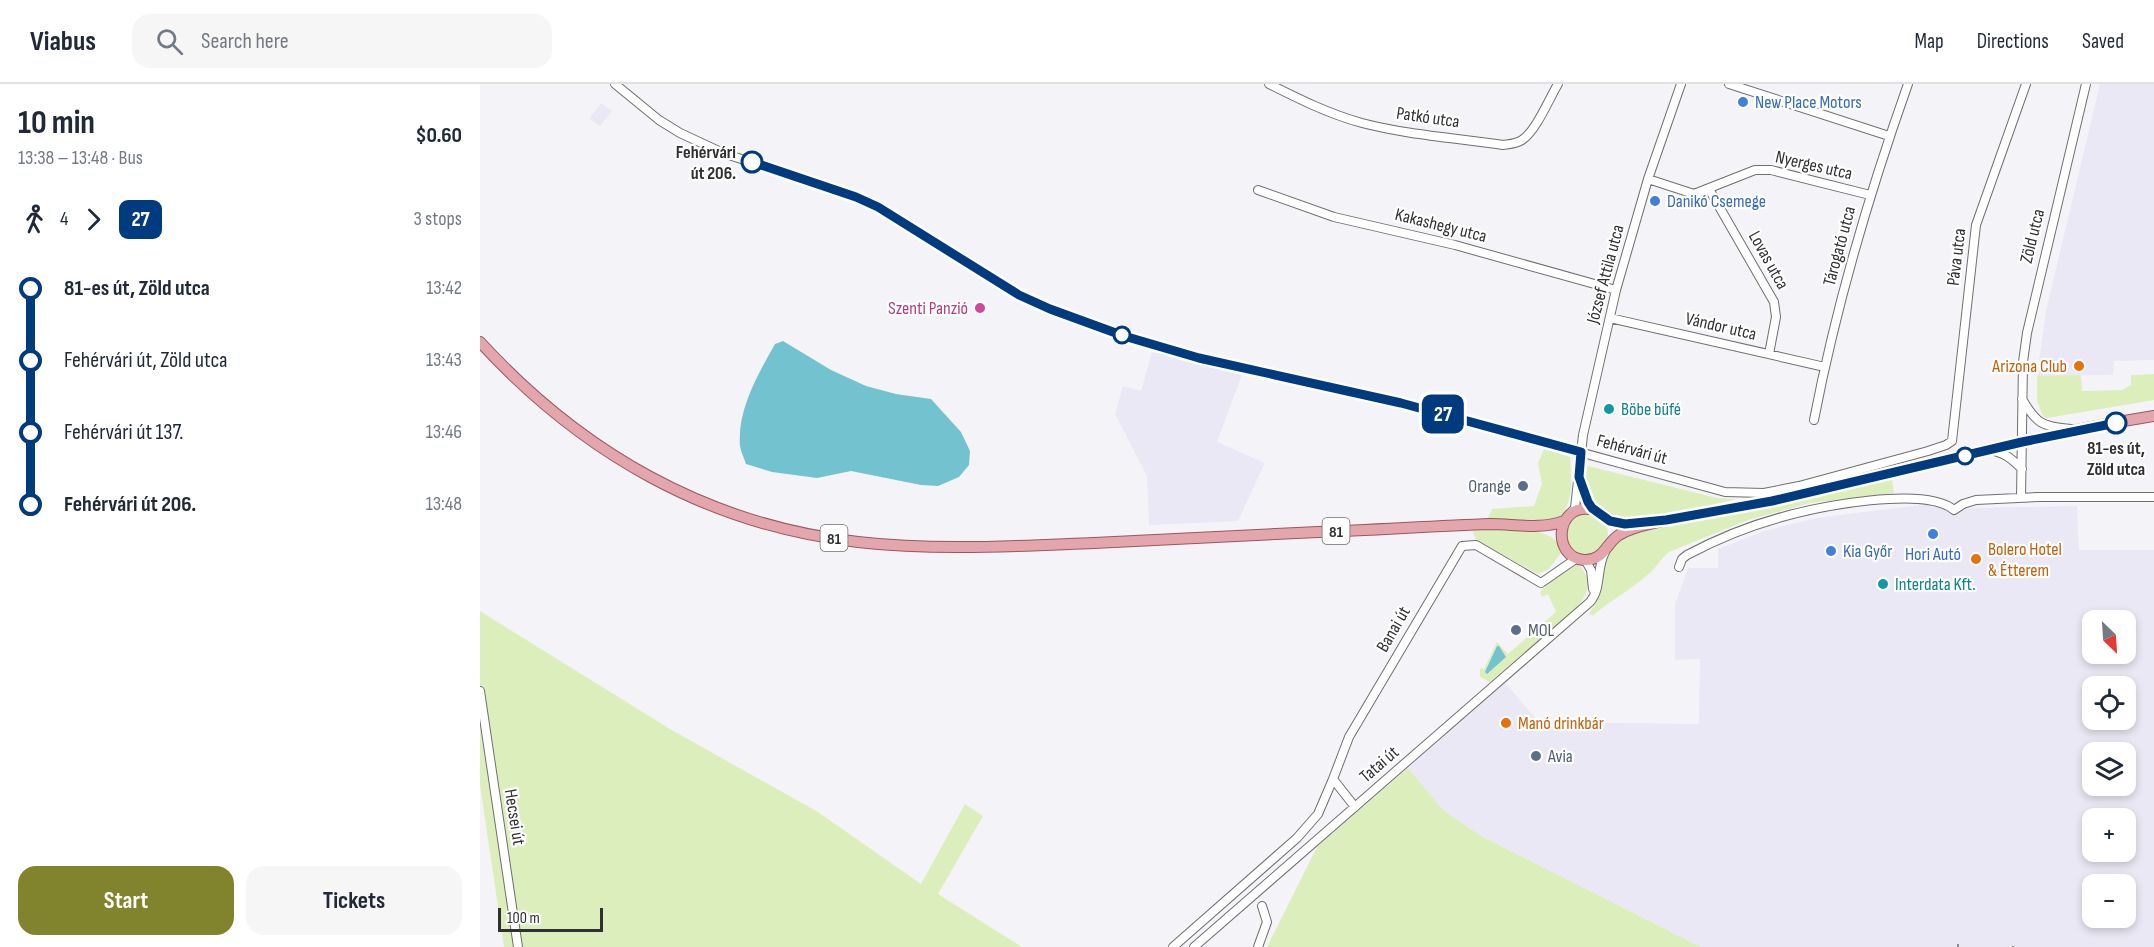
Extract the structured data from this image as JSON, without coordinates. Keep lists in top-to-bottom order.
{
  "streets": {
    "main road": ["81"],
    "street": [
      "Patkó utca",
      "Nyerges utca",
      "Kakashegy utca",
      "Zöld utca",
      "Tárogató utca",
      "Páva utca",
      "Lovas utca",
      "József Attila utca",
      "Vándor utca",
      "Fehérvári út",
      "Banai út",
      "Tatai út",
      "Hecsei út"
    ]
  },
  "crossings": [
    ["Nyerges utca", "Tárogató utca"],
    ["Nyerges utca", "Lovas utca"],
    ["Nyerges utca", "József Attila utca"],
    ["Kakashegy utca", "József Attila utca"],
    ["Zöld utca", "81"],
    ["Tárogató utca", "Vándor utca"],
    ["Páva utca", "Fehérvári út"],
    ["Lovas utca", "Vándor utca"],
    ["József Attila utca", "Vándor utca"],
    ["József Attila utca", "Fehérvári út"],
    ["József Attila utca", "81"],
    ["József Attila utca", "Tatai út"],
    ["81", "Tatai út"],
    ["Banai út", "Tatai út"]
  ],
  "places": [
    "New Place Motors",
    "Fehérvári út 206.",
    "Danikó Csemege",
    "Szenti Panzió",
    "Arizona Club",
    "Böbe büfé",
    "81-es út, Zöld utca",
    "Orange",
    "Hori Autó",
    "Kia Győr",
    "Bolero Hotel & Étterem",
    "Interdata Kft.",
    "MOL",
    "Manó drinkbár",
    "Avia"
  ],
  "lines": ["bus line 27"],
  "scale_bar": "100 m",
  "north": "bottom right",
  "page": {
    "header": "Viabus",
    "search": "Search here",
    "nav": ["Map", "Directions", "Saved"],
    "heading": ["10 min", "13:38 – 13:48 · Bus", "$0.60"],
    "on_map": "27",
    "legs": ["4", "27", "3 stops"],
    "list": [
      {
        "name": "81-es út, Zöld utca",
        "value": "13:42"
      },
      {
        "name": "Fehérvári út, Zöld utca",
        "value": "13:43"
      },
      {
        "name": "Fehérvári út 137.",
        "value": "13:46"
      },
      {
        "name": "Fehérvári út 206.",
        "value": "13:48"
      }
    ],
    "map_buttons": ["+", "−"],
    "buttons": ["Start", "Tickets"],
    "scale": "100 m"
  }
}
